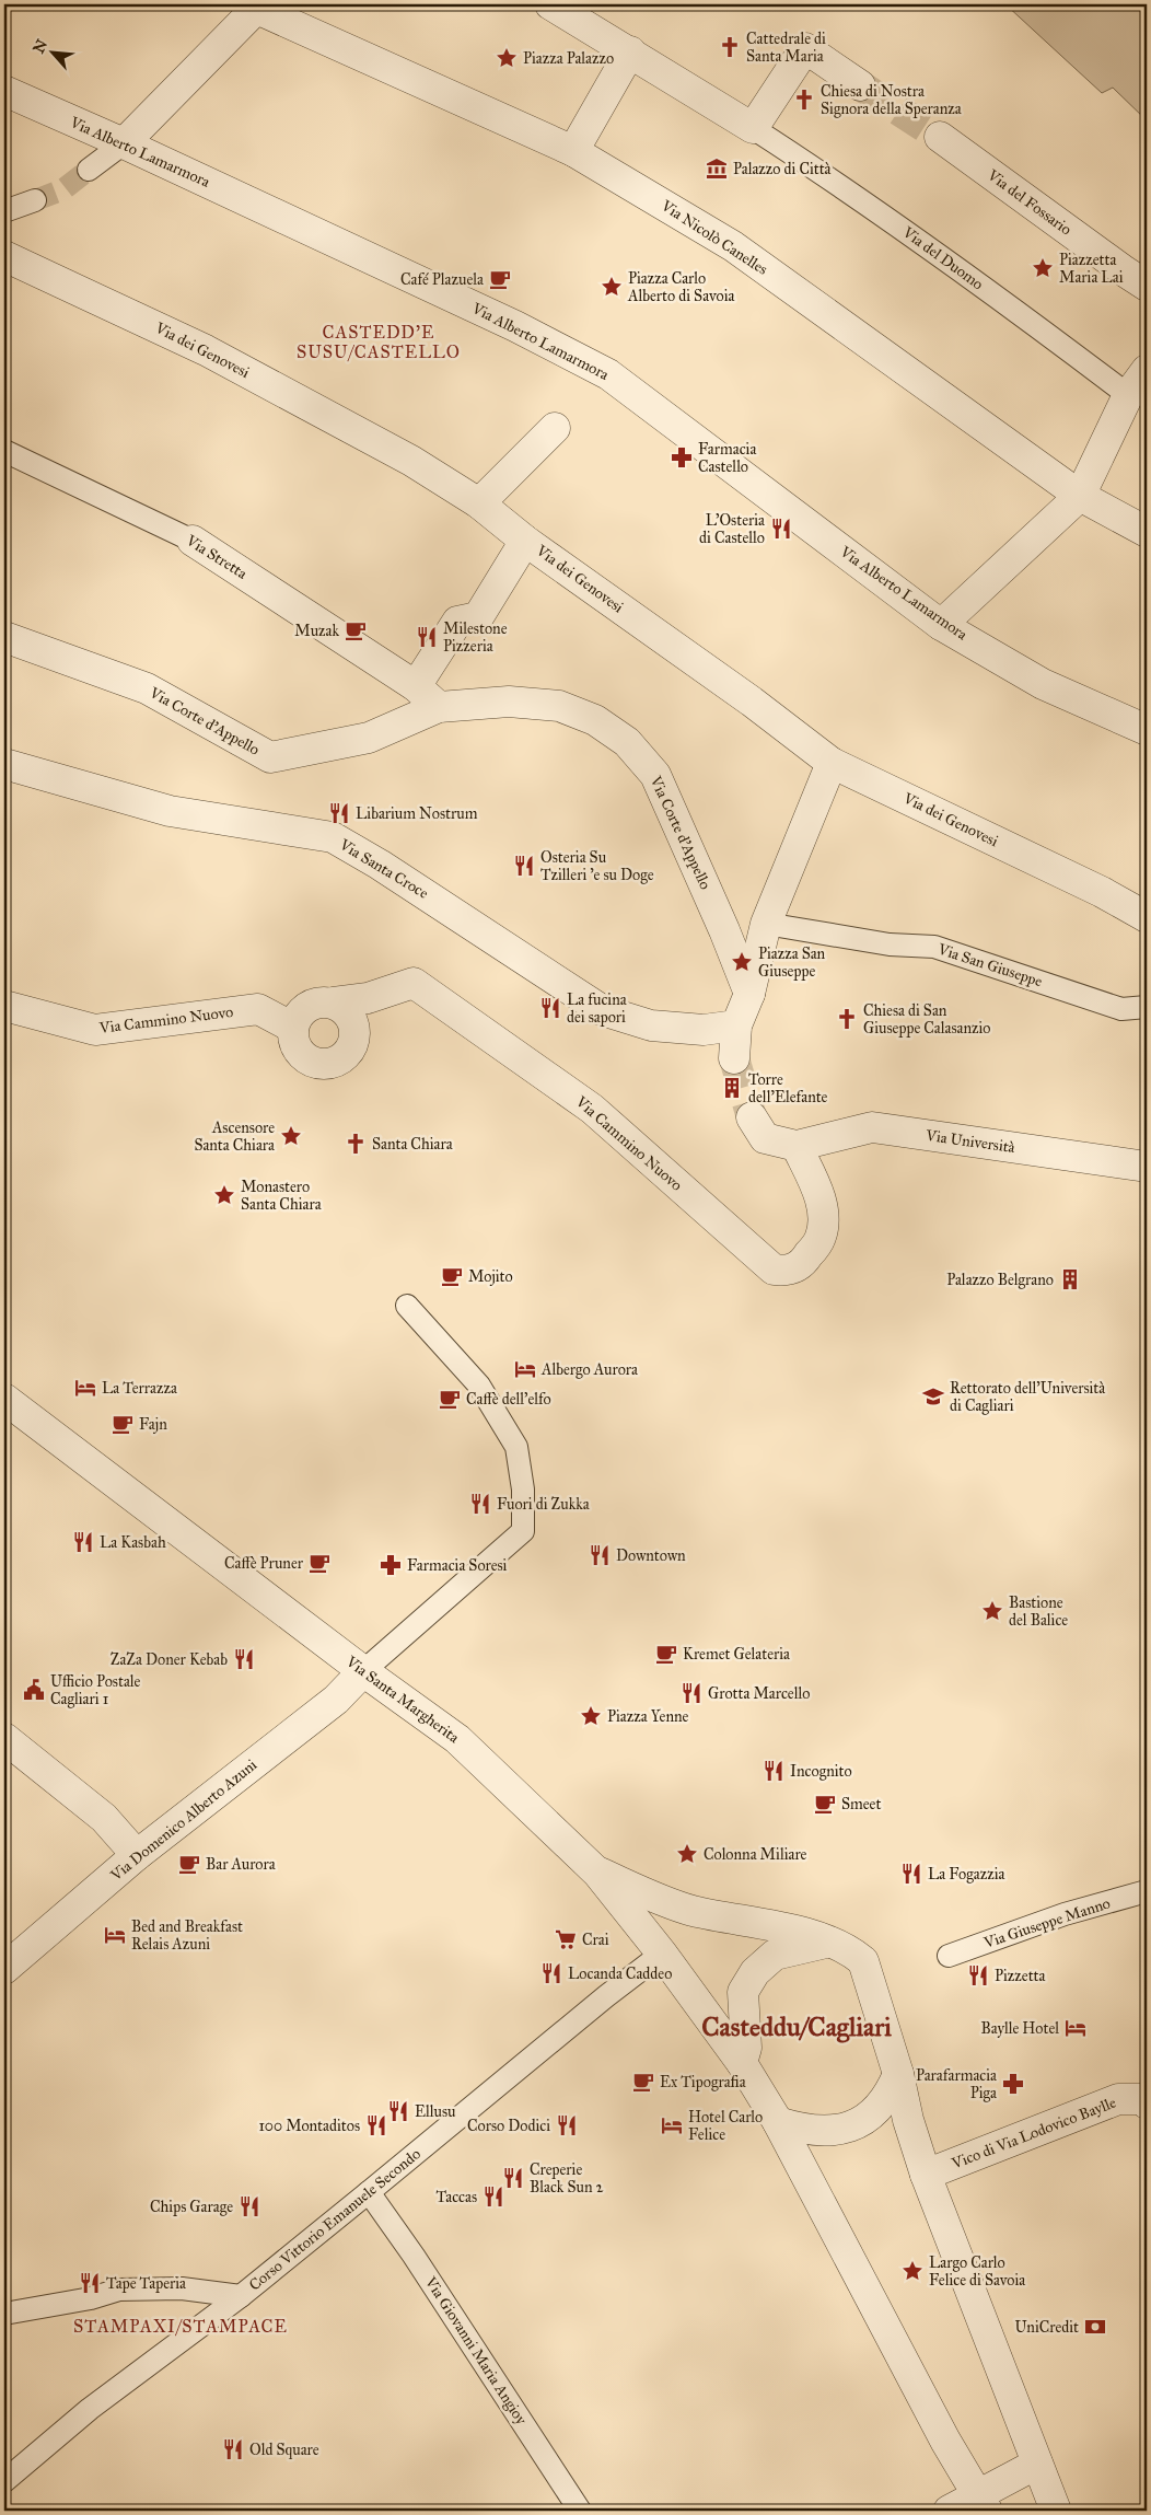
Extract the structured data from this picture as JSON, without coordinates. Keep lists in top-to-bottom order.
{
  "streets": {
    "street": [
      "Via Alberto Lamarmora",
      "Via del Fossario",
      "Via Nicolò Canelles",
      "Via del Duomo",
      "Via dei Genovesi",
      "Via Stretta",
      "Via Corte d'Appello",
      "Via Santa Croce",
      "Via San Giuseppe",
      "Via Cammino Nuovo",
      "Via Università",
      "Via Santa Margherita",
      "Via Domenico Alberto Azuni",
      "Via Giuseppe Manno",
      "Vico di Via Lodovico Baylle",
      "Corso Vittorio Emanuele Secondo",
      "Via Giovanni Maria Angioy"
    ]
  },
  "crossings": [
    ["Via Cammino Nuovo", "Via Università"],
    ["Via Santa Margherita", "Via Domenico Alberto Azuni"],
    ["Via Santa Margherita", "Corso Vittorio Emanuele Secondo"],
    ["Corso Vittorio Emanuele Secondo", "Via Giovanni Maria Angioy"]
  ],
  "districts": ["CASTEDD'E SUSU/CASTELLO", "Casteddu/Cagliari", "STAMPAXI/STAMPACE"],
  "places": {
    "church": [
      "Cattedrale di Santa Maria",
      "Chiesa di Nostra Signora della Speranza",
      "Chiesa di San Giuseppe Calasanzio",
      "Santa Chiara"
    ],
    "place": [
      "Piazza Palazzo",
      "Piazzetta Maria Lai",
      "Piazza Carlo Alberto di Savoia",
      "Piazza San Giuseppe",
      "Ascensore Santa Chiara",
      "Monastero Santa Chiara",
      "Bastione del Balice",
      "Piazza Yenne",
      "Colonna Miliare",
      "Largo Carlo Felice di Savoia"
    ],
    "museum": ["Palazzo di Città"],
    "cafe": [
      "Café Plazuela",
      "Muzak",
      "Mojito",
      "Caffè dell'elfo",
      "Fajn",
      "Caffè Pruner",
      "Kremet Gelateria",
      "Smeet",
      "Bar Aurora",
      "Ex Tipografia"
    ],
    "pharmacy": ["Farmacia Castello", "Farmacia Soresi", "Parafarmacia Piga"],
    "restaurant": [
      "L'Osteria di Castello",
      "Milestone Pizzeria",
      "Libarium Nostrum",
      "Osteria Su Tzilleri 'e su Doge",
      "La fucina dei sapori",
      "Fuori di Zukka",
      "La Kasbah",
      "Downtown",
      "ZaZa Doner Kebab",
      "Grotta Marcello",
      "Incognito",
      "La Fogazzia",
      "Locanda Caddeo",
      "Pizzetta",
      "Ellusu",
      "100 Montaditos",
      "Corso Dodici",
      "Creperie Black Sun 2",
      "Taccas",
      "Chips Garage",
      "Tape Taperia",
      "Old Square"
    ],
    "building": ["Torre dell'Elefante", "Palazzo Belgrano"],
    "hotel": [
      "Albergo Aurora",
      "La Terrazza",
      "Bed and Breakfast Relais Azuni",
      "Baylle Hotel",
      "Hotel Carlo Felice"
    ],
    "school or university": ["Rettorato dell'Università di Cagliari"],
    "public building": ["Ufficio Postale Cagliari 1"],
    "supermarket": ["Crai"],
    "bank": ["UniCredit"]
  },
  "north": "top left"
}
